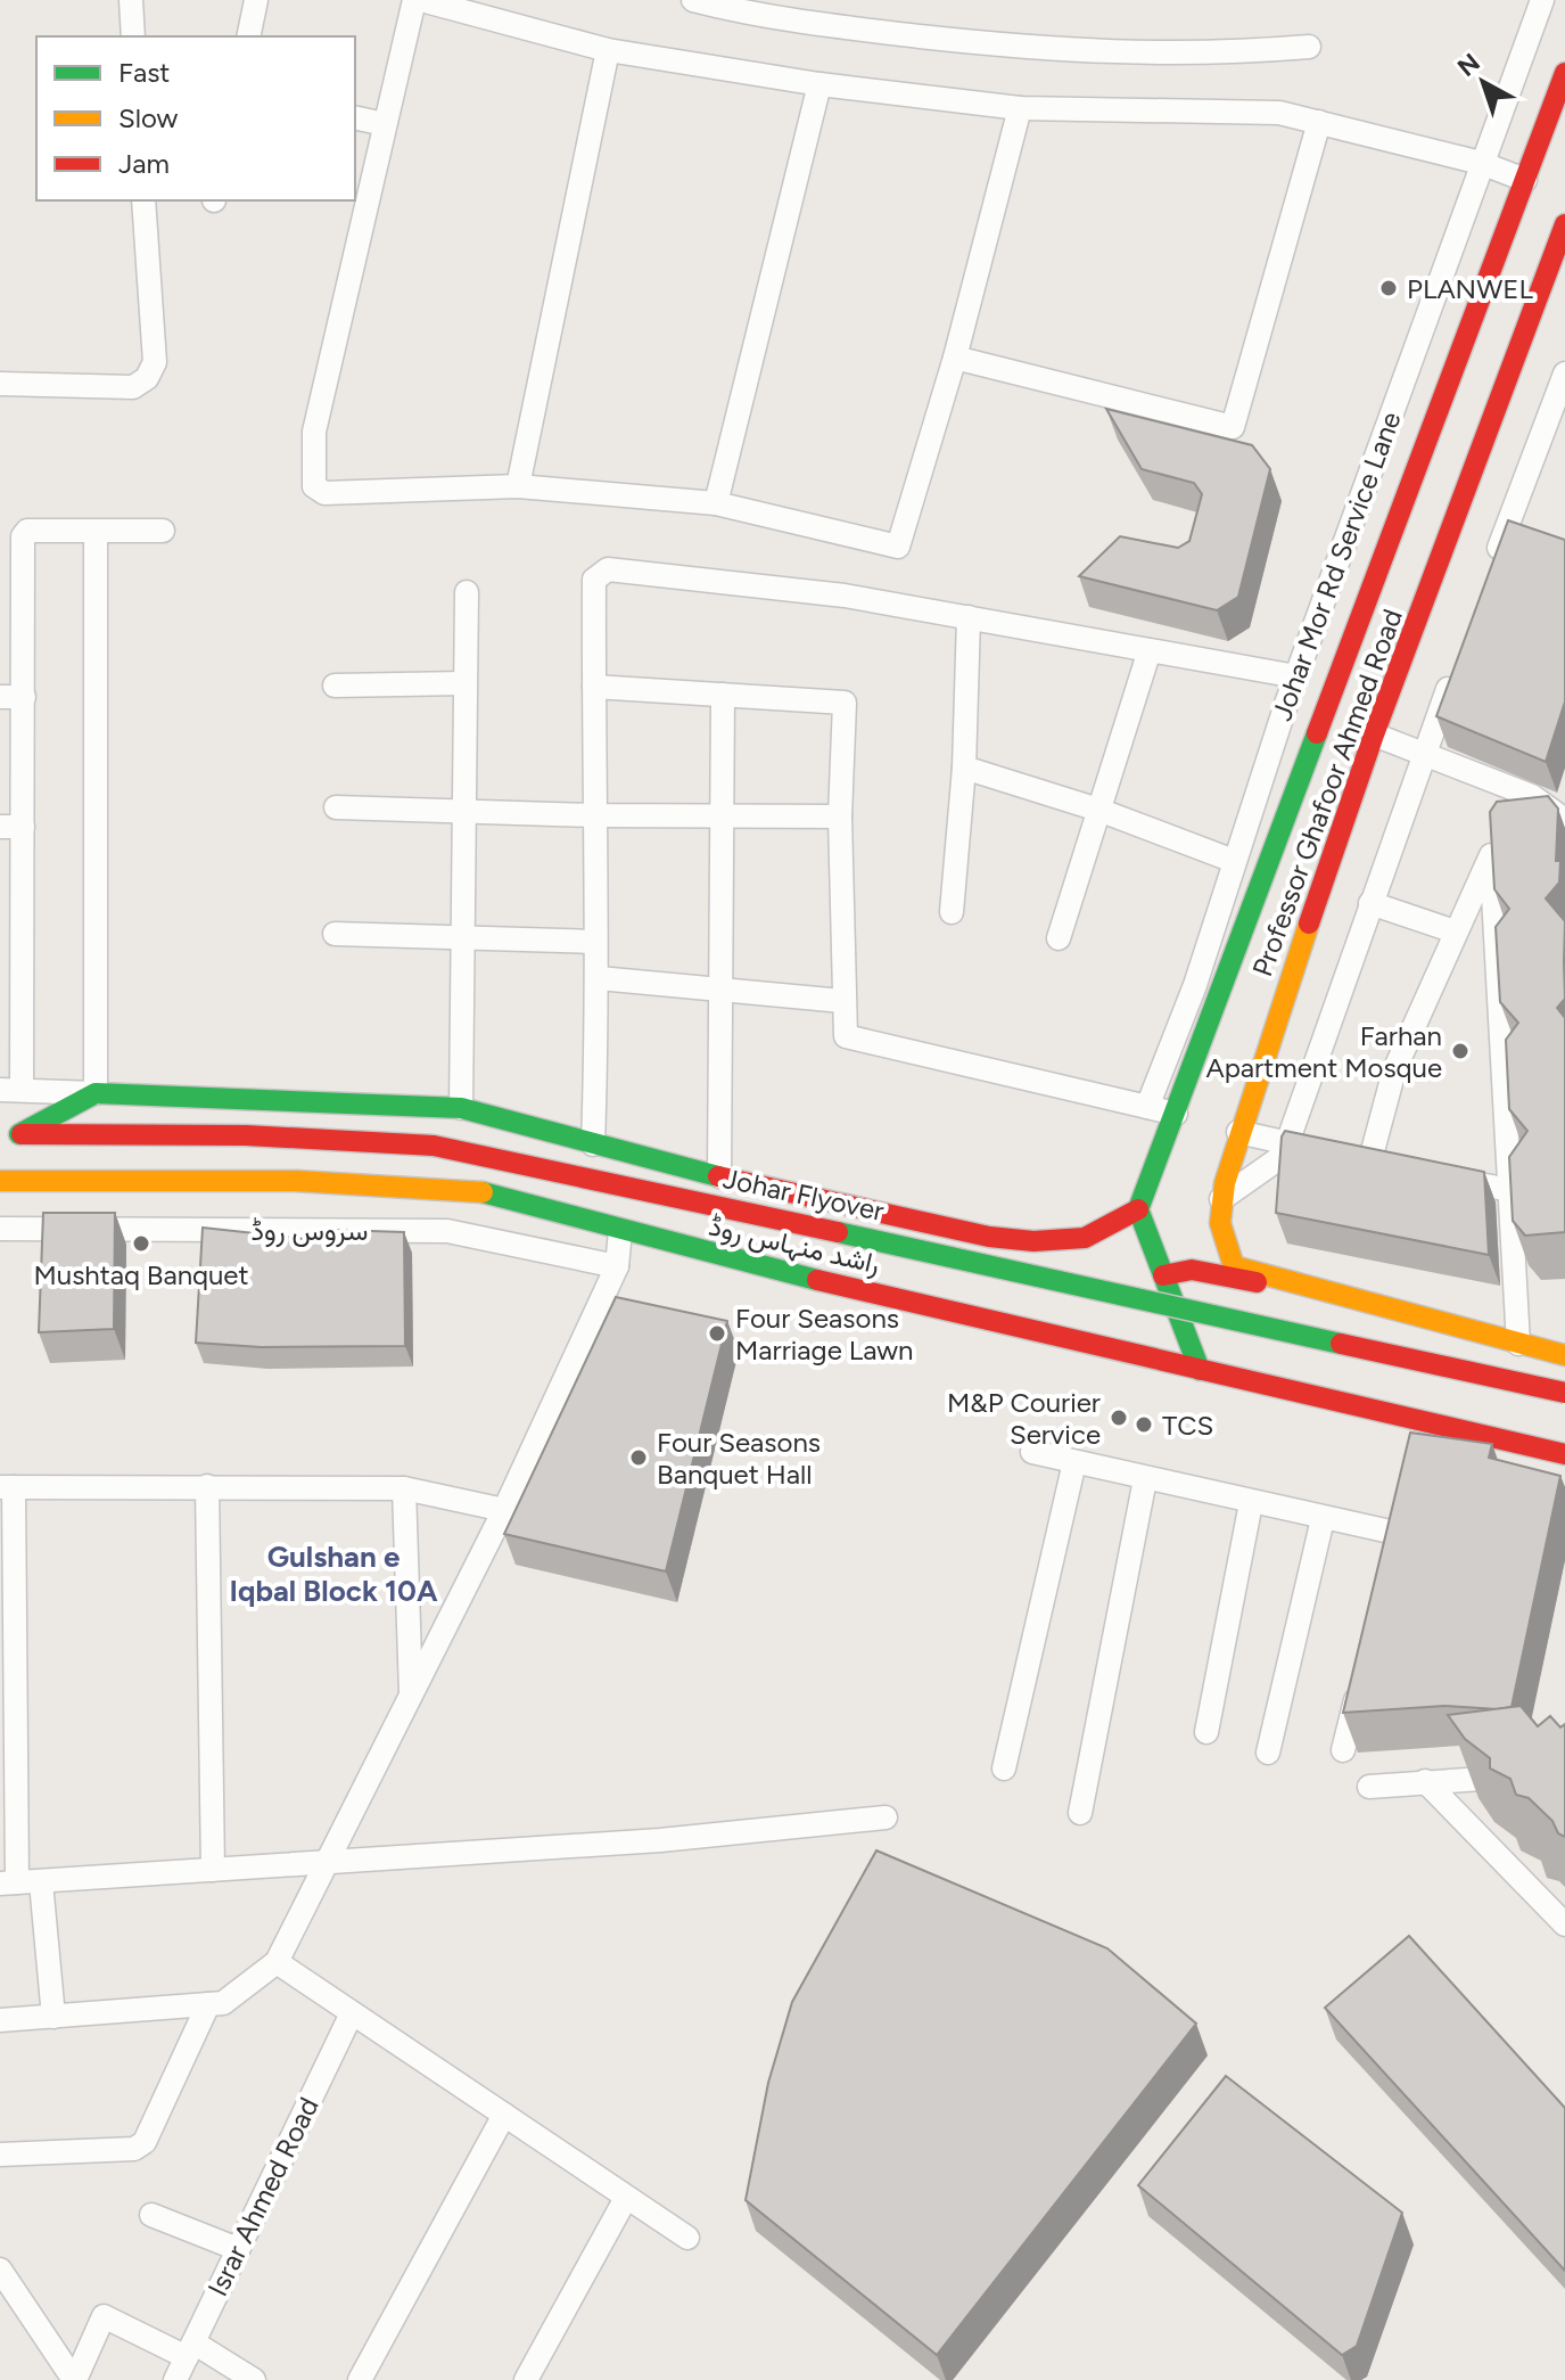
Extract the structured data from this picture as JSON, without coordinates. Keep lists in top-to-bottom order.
{
  "streets": {
    "main road": ["Professor Ghafoor Ahmed Road", "Johar Flyover", "راشد منہاس روڈ"],
    "street": ["Johar Mor Rd Service Lane", "سروس روڈ", "Israr Ahmed Road"]
  },
  "districts": ["Gulshan e Iqbal Block 10A"],
  "places": [
    "PLANWEL",
    "Farhan Apartment Mosque",
    "Mushtaq Banquet",
    "Four Seasons Marriage Lawn",
    "M&P Courier Service",
    "TCS",
    "Four Seasons Banquet Hall"
  ],
  "legend": ["Fast", "Slow", "Jam"],
  "north": "top left"
}
